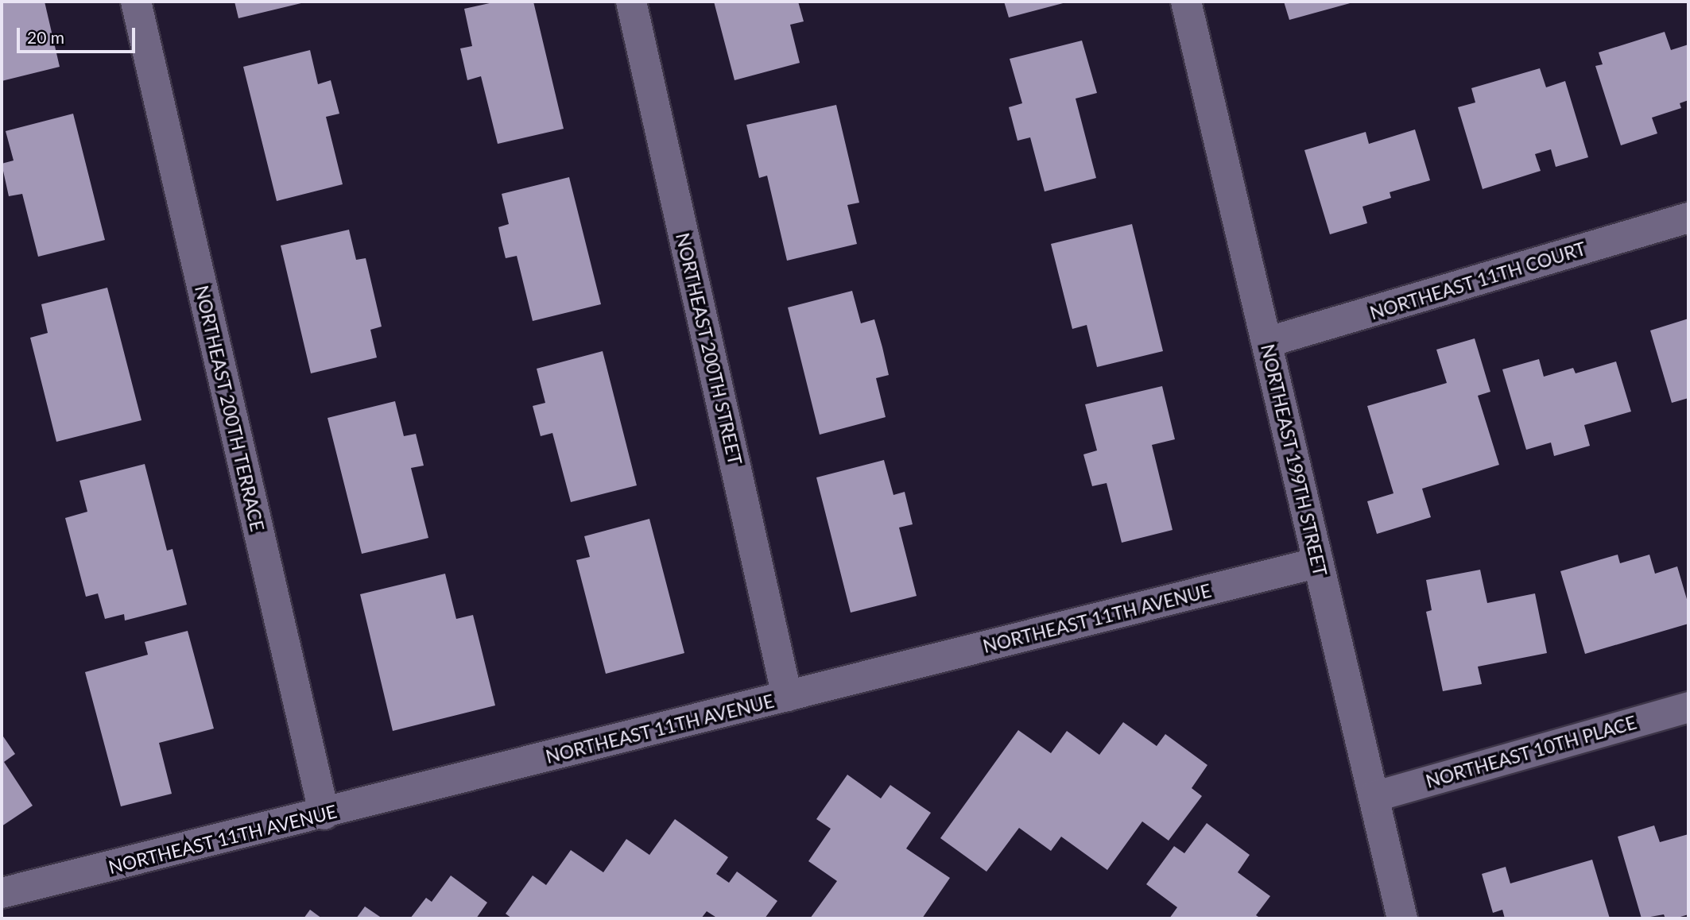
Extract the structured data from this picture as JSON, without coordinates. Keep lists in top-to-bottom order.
{
  "streets": {
    "street": [
      "NORTHEAST 11TH COURT",
      "NORTHEAST 200TH STREET",
      "NORTHEAST 200TH TERRACE",
      "NORTHEAST 199TH STREET",
      "NORTHEAST 11TH AVENUE",
      "NORTHEAST 10TH PLACE"
    ]
  },
  "crossings": [
    ["NORTHEAST 11TH COURT", "NORTHEAST 199TH STREET"],
    ["NORTHEAST 200TH STREET", "NORTHEAST 11TH AVENUE"],
    ["NORTHEAST 200TH TERRACE", "NORTHEAST 11TH AVENUE"],
    ["NORTHEAST 199TH STREET", "NORTHEAST 11TH AVENUE"],
    ["NORTHEAST 199TH STREET", "NORTHEAST 10TH PLACE"]
  ],
  "scale_bar": "20 m"
}
